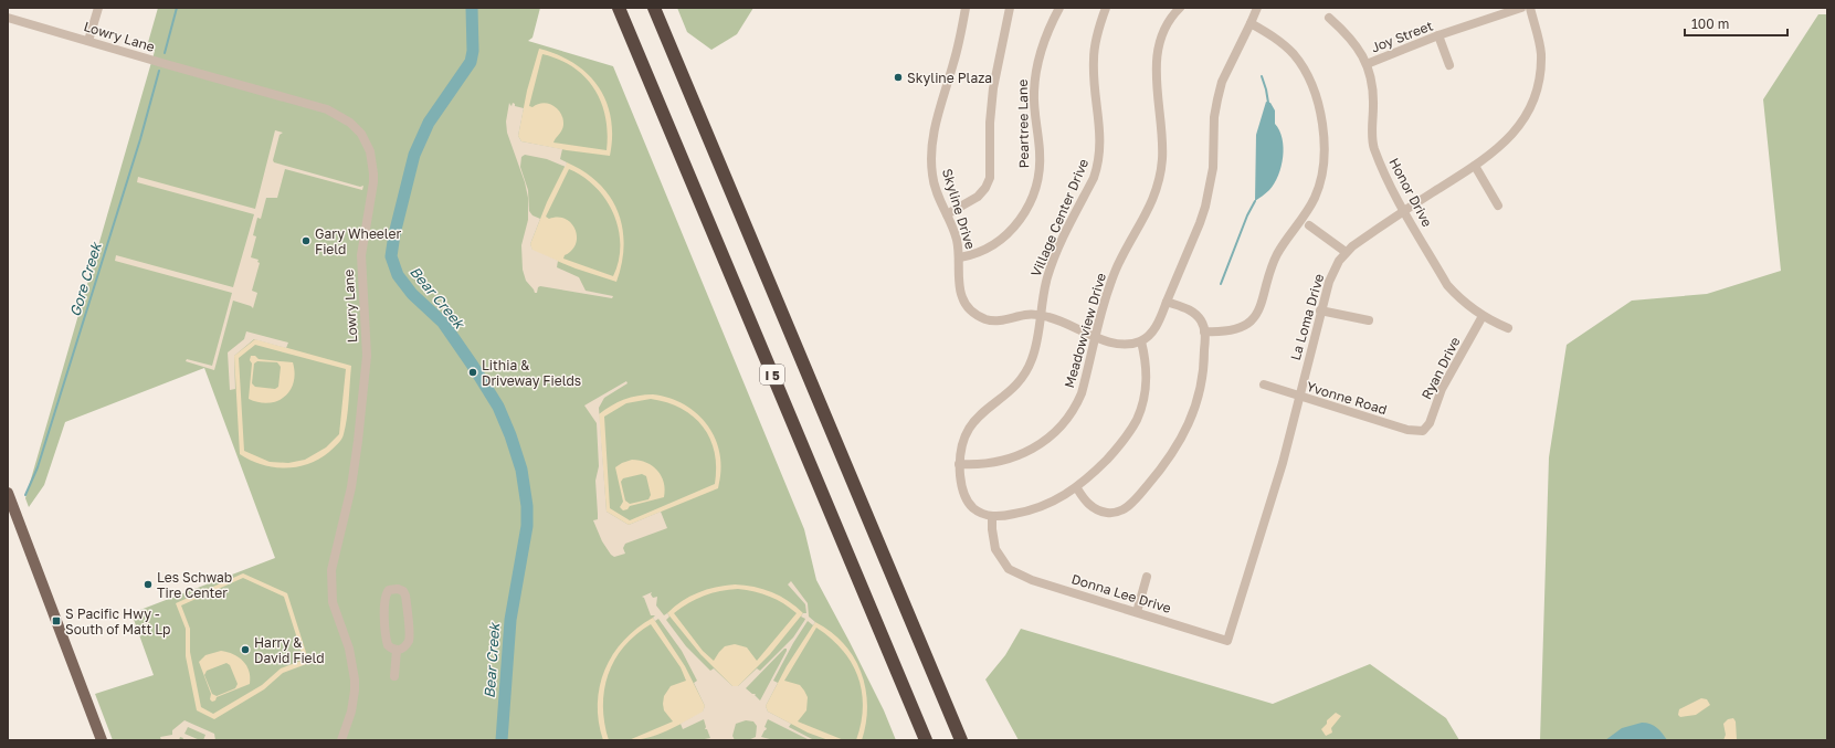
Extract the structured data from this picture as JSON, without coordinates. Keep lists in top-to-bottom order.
{
  "streets": {
    "highway": ["I 5"],
    "street": [
      "Lowry Lane",
      "Joy Street",
      "Peartree Lane",
      "Honor Drive",
      "Skyline Drive",
      "Village Center Drive",
      "La Loma Drive",
      "Meadowview Drive",
      "Ryan Drive",
      "Yvonne Road",
      "Donna Lee Drive"
    ]
  },
  "crossings": [
    ["Joy Street", "Honor Drive"],
    ["Peartree Lane", "Skyline Drive"],
    ["Honor Drive", "La Loma Drive"],
    ["Honor Drive", "Ryan Drive"],
    ["Skyline Drive", "Village Center Drive"],
    ["Skyline Drive", "Meadowview Drive"],
    ["Village Center Drive", "Meadowview Drive"],
    ["Village Center Drive", "Donna Lee Drive"],
    ["La Loma Drive", "Yvonne Road"],
    ["La Loma Drive", "Donna Lee Drive"],
    ["Ryan Drive", "Yvonne Road"]
  ],
  "water": ["Gore Creek", "Bear Creek"],
  "places": {
    "other": [
      "Skyline Plaza",
      "Gary Wheeler Field",
      "Lithia & Driveway Fields",
      "Les Schwab Tire Center",
      "Harry & David Field"
    ],
    "transit": ["S Pacific Hwy - South of Matt Lp"]
  },
  "scale_bar": "100 m"
}
